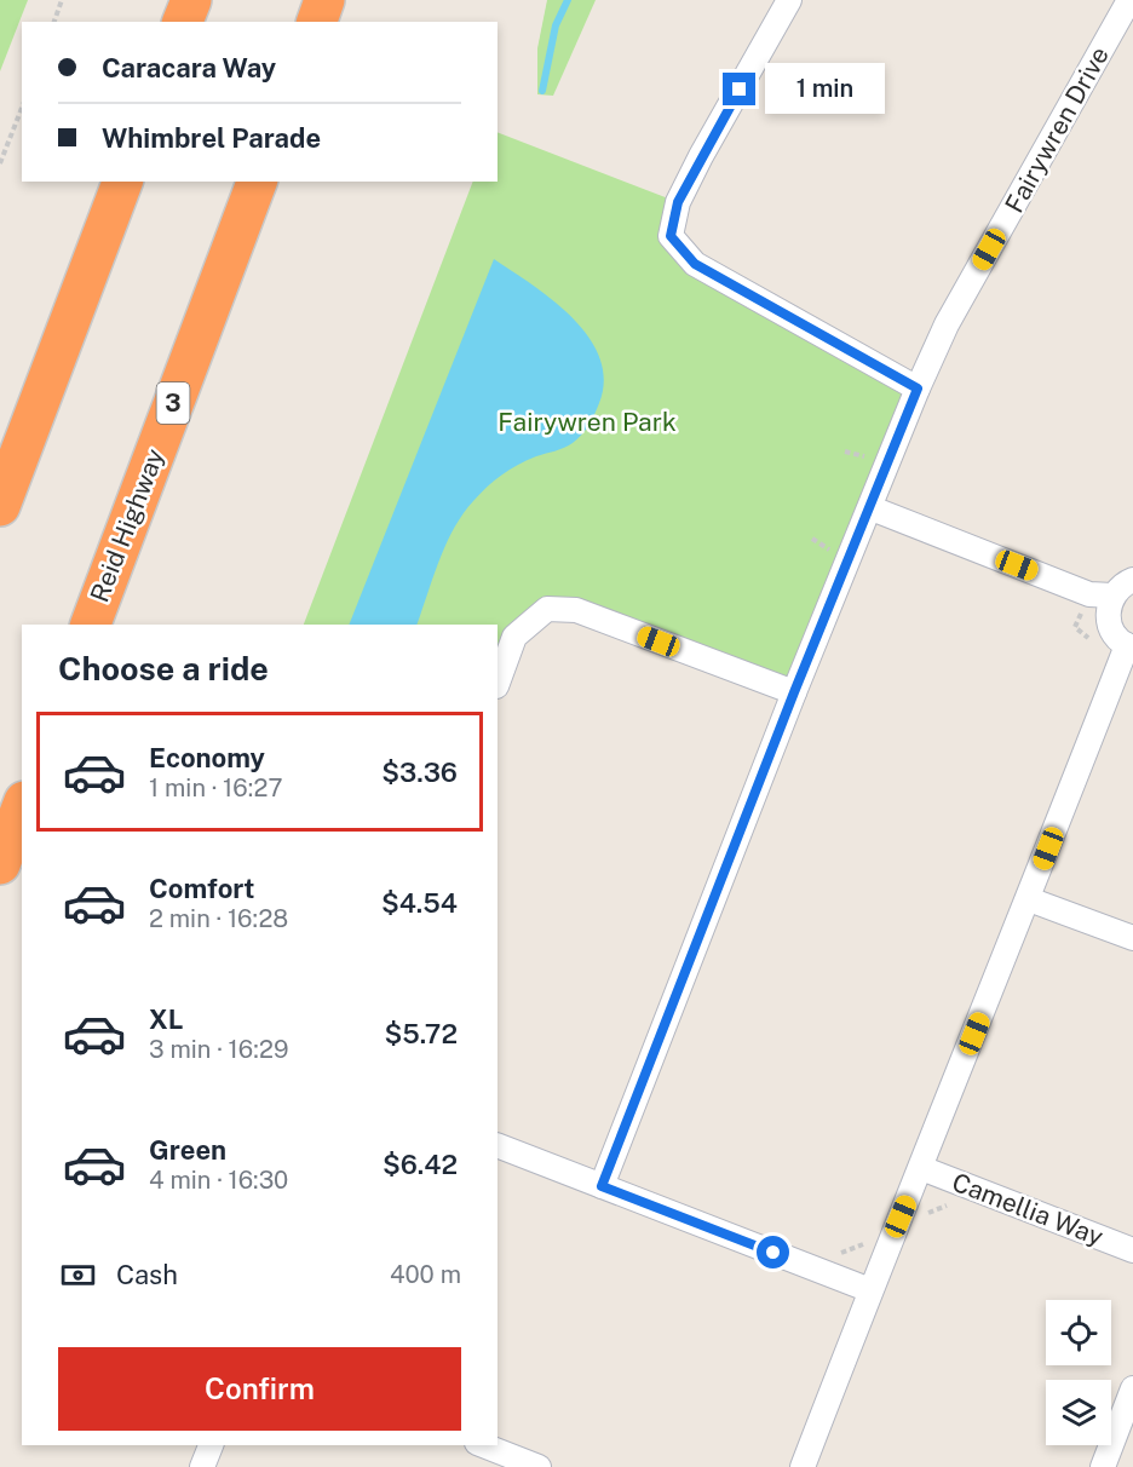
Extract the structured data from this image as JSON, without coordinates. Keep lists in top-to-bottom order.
{
  "streets": {
    "highway": ["3", "Reid Highway"],
    "street": ["Fairywren Drive", "Camellia Way"]
  },
  "parks": ["Fairywren Park"],
  "page": {
    "banner": ["Caracara Way", "Whimbrel Parade"],
    "bubble": "1 min",
    "heading": "Choose a ride",
    "list": [
      {
        "name": "Economy",
        "note": "1 min · 16:27",
        "value": "$3.36"
      },
      {
        "name": "Comfort",
        "note": "2 min · 16:28",
        "value": "$4.54"
      },
      {
        "name": "XL",
        "note": "3 min · 16:29",
        "value": "$5.72"
      },
      {
        "name": "Green",
        "note": "4 min · 16:30",
        "value": "$6.42"
      }
    ],
    "pay": ["Cash", "400 m"],
    "buttons": "Confirm"
  }
}
